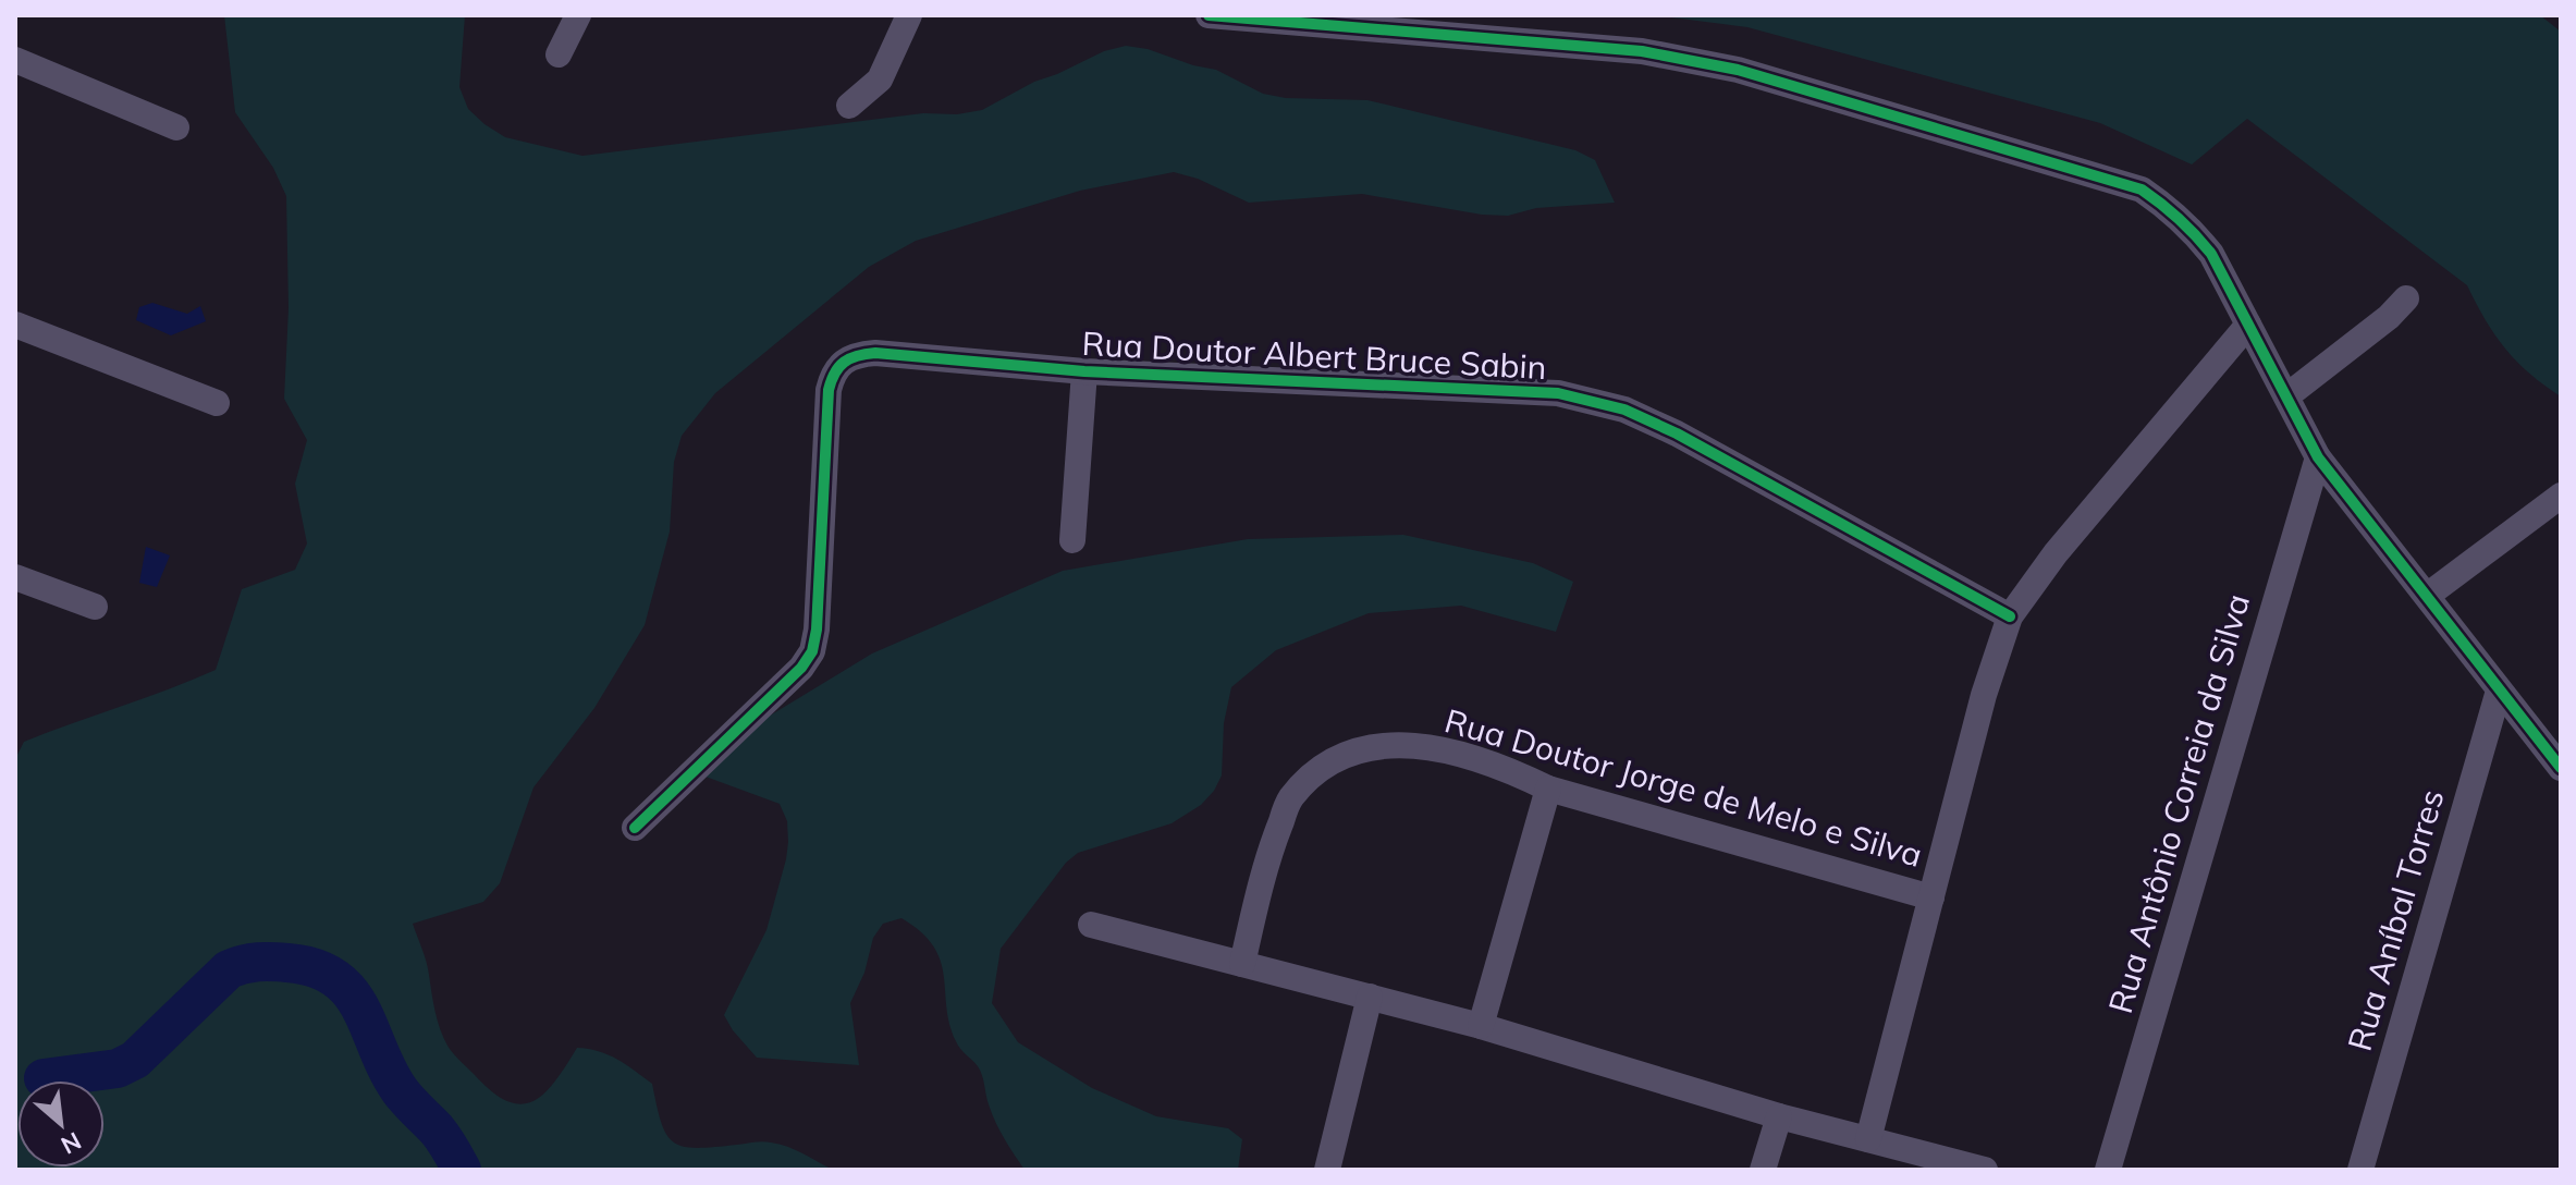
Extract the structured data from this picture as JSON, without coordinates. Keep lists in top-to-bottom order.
{
  "streets": {
    "street": [
      "Rua Doutor Albert Bruce Sabin",
      "Rua Doutor Jorge de Melo e Silva",
      "Rua Antônio Correia da Silva",
      "Rua Aníbal Torres"
    ]
  },
  "north": "bottom right"
}
